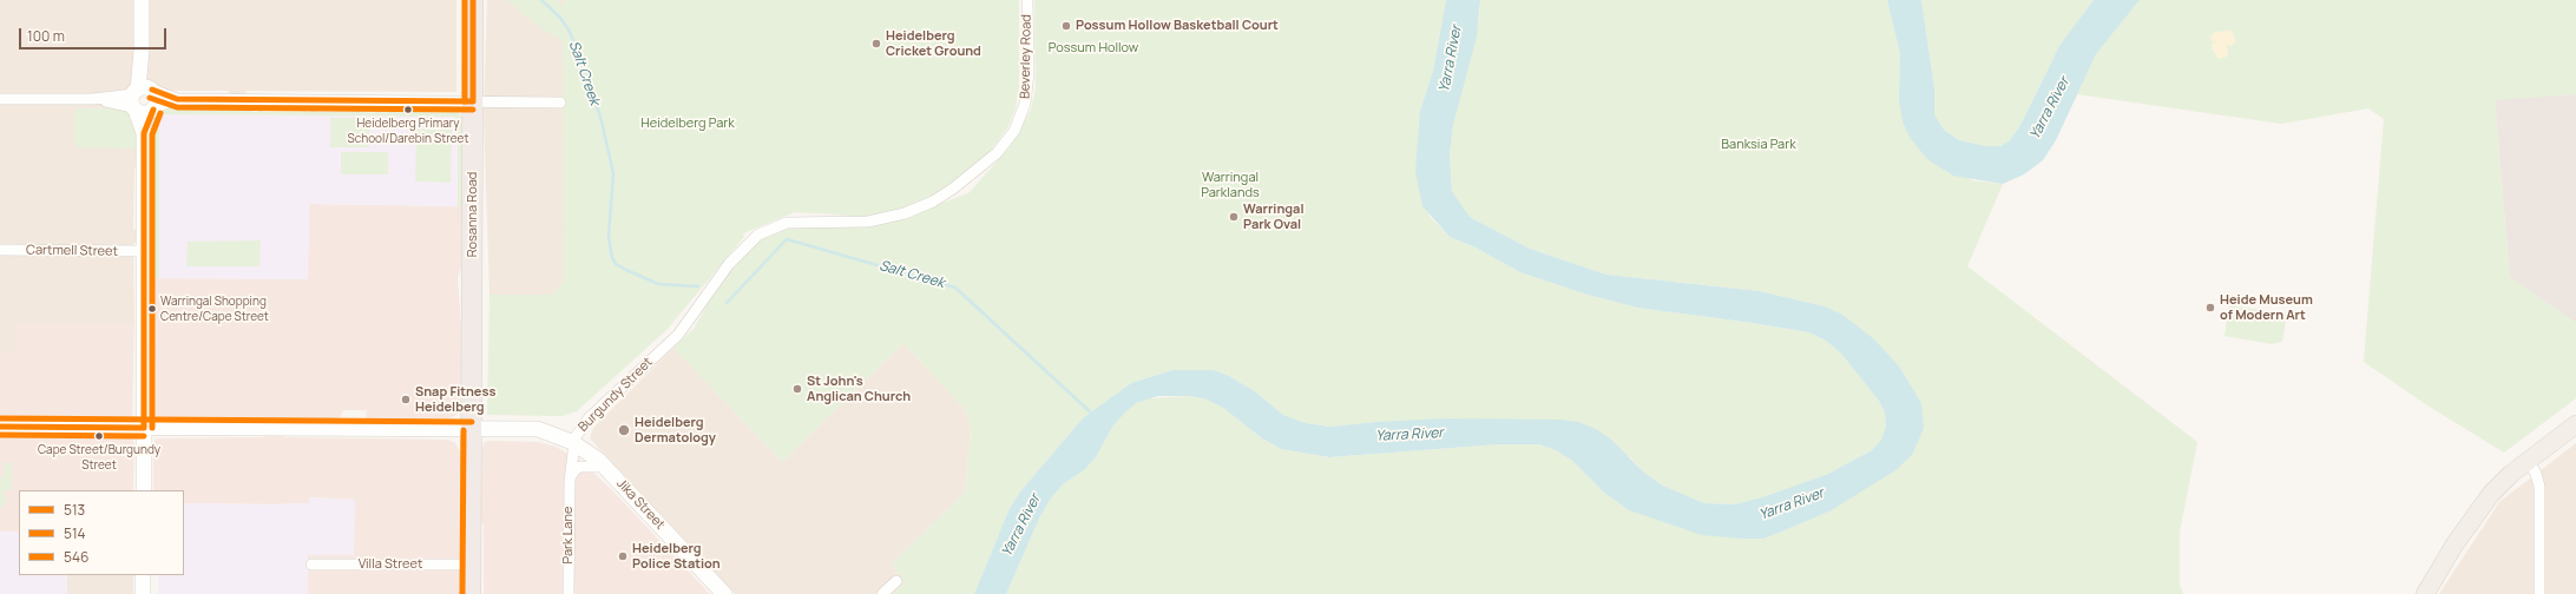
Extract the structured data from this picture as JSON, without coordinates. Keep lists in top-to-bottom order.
{
  "streets": {
    "highway": ["Rosanna Road"],
    "main road": ["Burgundy Street", "Jika Street"],
    "street": [
      "Beverley Road",
      "Cartmell Street",
      "Park Lane",
      "Villa Street"
    ]
  },
  "crossings": [
    ["Beverley Road", "Burgundy Street"],
    ["Rosanna Road", "Burgundy Street"],
    ["Rosanna Road", "Villa Street"],
    ["Burgundy Street", "Jika Street"],
    ["Burgundy Street", "Park Lane"],
    ["Jika Street", "Park Lane"]
  ],
  "water": ["Yarra River", "Salt Creek"],
  "parks": [
    "Possum Hollow",
    "Heidelberg Park",
    "Banksia Park",
    "Warringal Parklands"
  ],
  "places": [
    "Possum Hollow Basketball Court",
    "Heidelberg Cricket Ground",
    "Heidelberg Primary School/Darebin Street",
    "Warringal Park Oval",
    "Heide Museum of Modern Art",
    "Warringal Shopping Centre/Cape Street",
    "St John's Anglican Church",
    "Snap Fitness Heidelberg",
    "Heidelberg Dermatology",
    "Cape Street/Burgundy Street",
    "Heidelberg Police Station"
  ],
  "lines": ["transit line 513", "transit line 514", "transit line 546"],
  "legend": ["513", "514", "546"],
  "scale_bar": "100 m"
}
